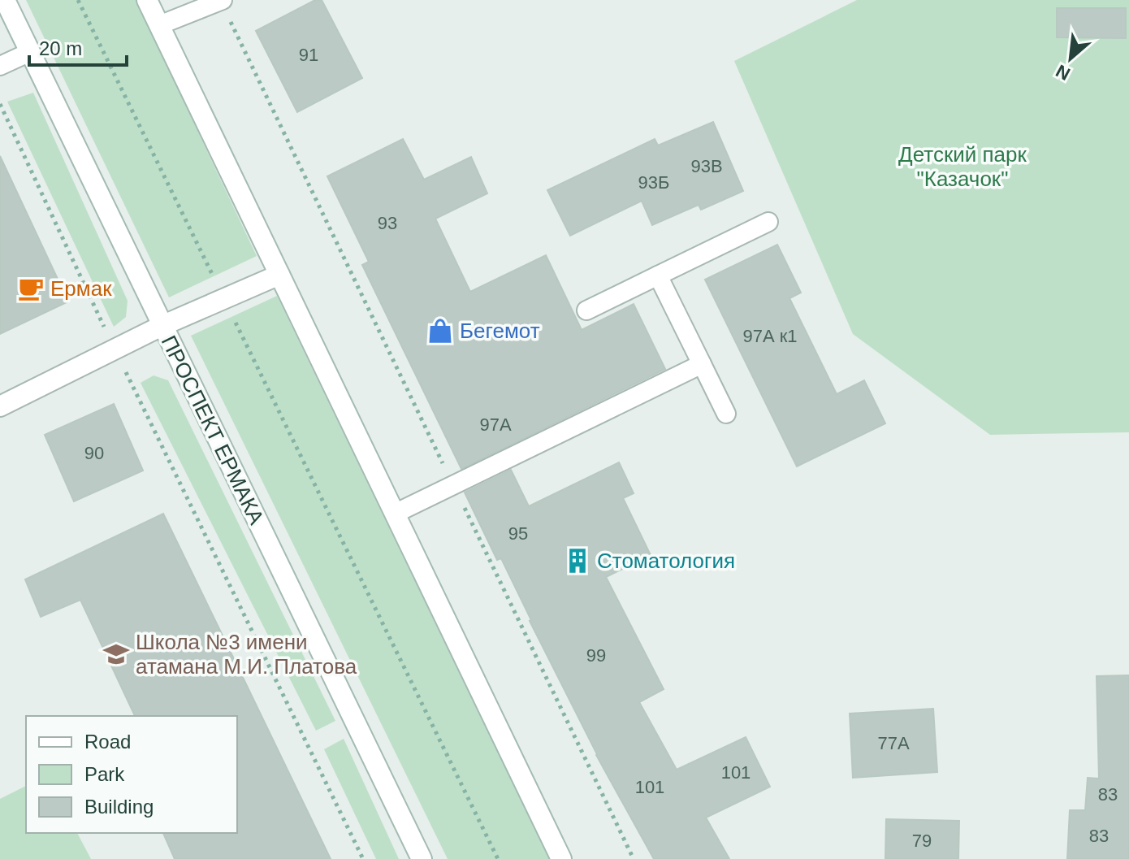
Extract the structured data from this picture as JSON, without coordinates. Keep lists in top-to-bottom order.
{
  "streets": {
    "main road": ["ПРОСПЕКТ ЕРМАКА"]
  },
  "parks": ["Детский парк \"Казачок\""],
  "places": {
    "cafe": ["Ермак"],
    "shop": ["Бегемот"],
    "building": ["Стоматология"],
    "school or university": ["Школа №3 имени атамана М.И. Платова"]
  },
  "house_numbers": [
    "91",
    "93В",
    "93Б",
    "93",
    "97А к1",
    "97А",
    "90",
    "95",
    "99",
    "77А",
    "101",
    "101",
    "83",
    "83",
    "79"
  ],
  "legend": ["Road", "Park", "Building"],
  "scale_bar": "20 m",
  "north": "bottom left"
}
